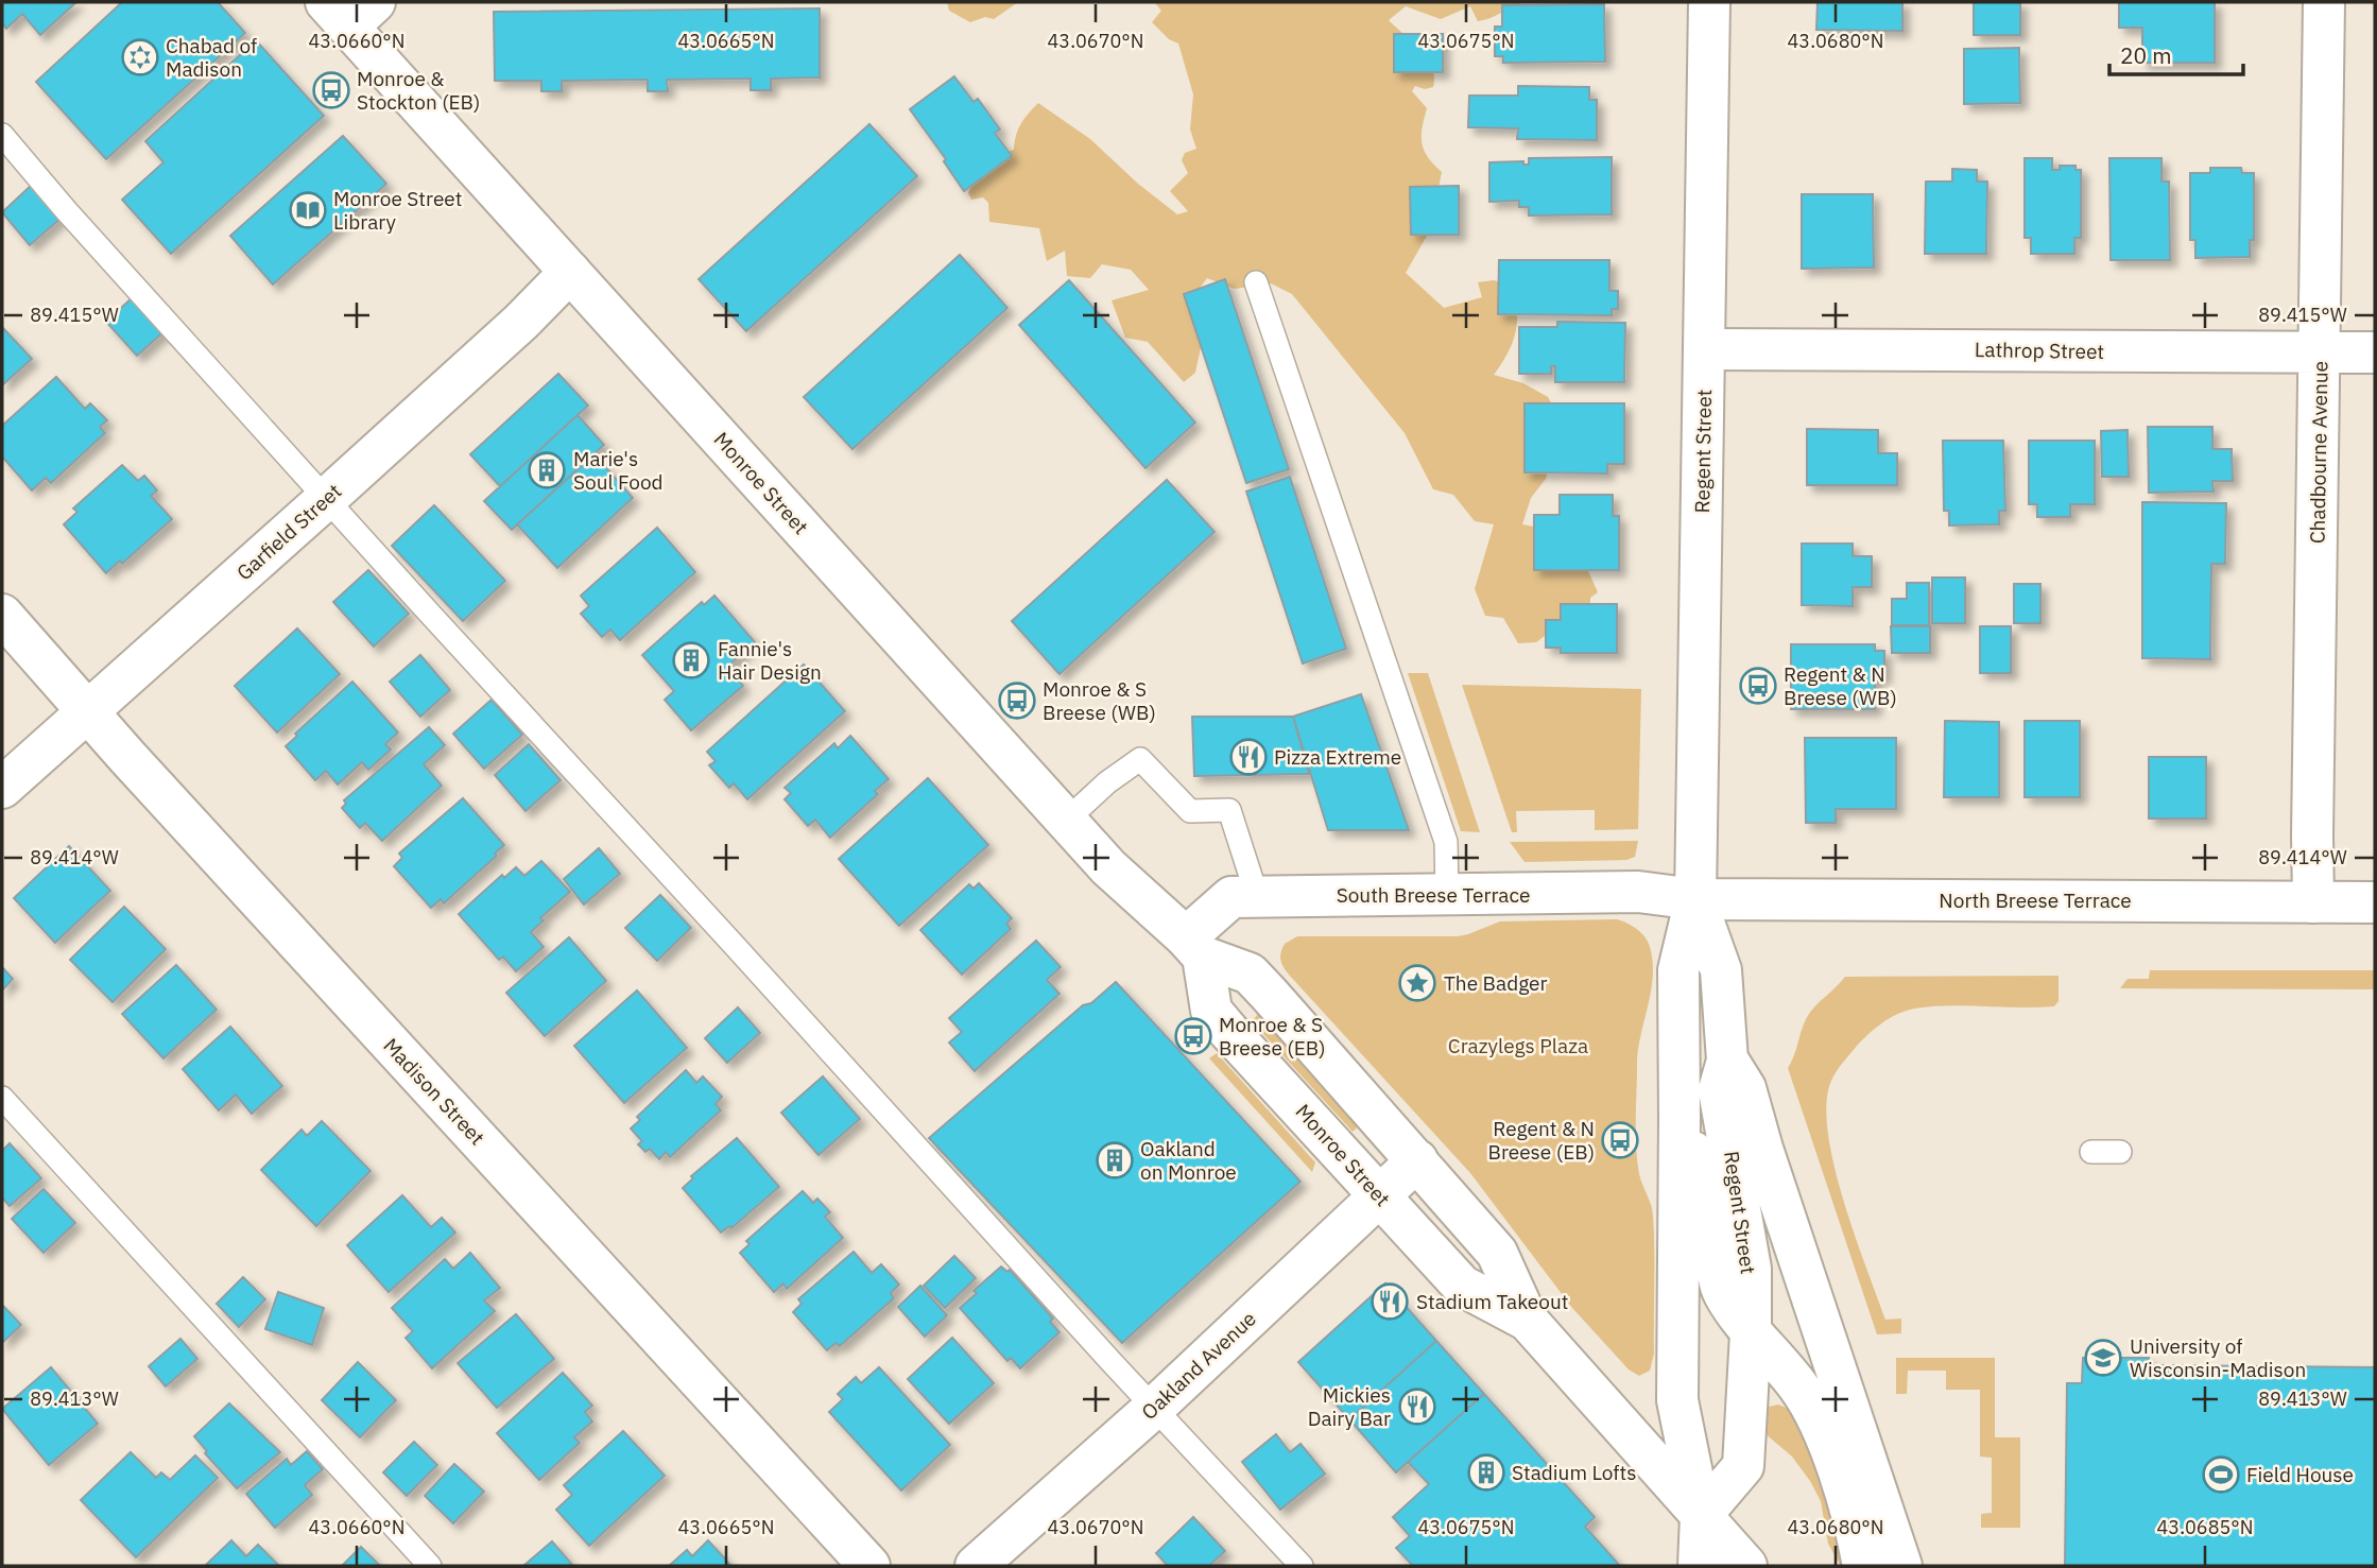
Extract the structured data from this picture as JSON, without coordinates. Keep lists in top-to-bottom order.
{
  "streets": {
    "main road": [
      "Lathrop Street",
      "Regent Street",
      "Chadbourne Avenue",
      "Monroe Street",
      "Garfield Street",
      "South Breese Terrace",
      "North Breese Terrace",
      "Madison Street",
      "Oakland Avenue"
    ]
  },
  "crossings": [
    ["Lathrop Street", "Regent Street"],
    ["Lathrop Street", "Chadbourne Avenue"],
    ["Regent Street", "Monroe Street"],
    ["Regent Street", "South Breese Terrace"],
    ["Regent Street", "North Breese Terrace"],
    ["Chadbourne Avenue", "North Breese Terrace"],
    ["Monroe Street", "Garfield Street"],
    ["Monroe Street", "South Breese Terrace"],
    ["Monroe Street", "Oakland Avenue"],
    ["Garfield Street", "Madison Street"],
    ["South Breese Terrace", "North Breese Terrace"]
  ],
  "parks": ["Crazylegs Plaza"],
  "places": {
    "synagogue": ["Chabad of Madison"],
    "bus stop": [
      "Monroe & Stockton (EB)",
      "Regent & N Breese (WB)",
      "Monroe & S Breese (WB)",
      "Monroe & S Breese (EB)",
      "Regent & N Breese (EB)"
    ],
    "library": ["Monroe Street Library"],
    "building": [
      "Marie's Soul Food",
      "Fannie's Hair Design",
      "Oakland on Monroe",
      "Stadium Lofts"
    ],
    "restaurant": ["Pizza Extreme", "Stadium Takeout", "Mickies Dairy Bar"],
    "place": ["The Badger"],
    "school or university": ["University of Wisconsin-Madison"],
    "sports": ["Field House"]
  },
  "scale_bar": "20 m",
  "coordinates": [
    "43.0660°N",
    "43.0665°N",
    "43.0670°N",
    "43.0675°N",
    "43.0680°N",
    "89.415°W",
    "89.414°W",
    "89.413°W",
    "43.0685°N"
  ]
}
